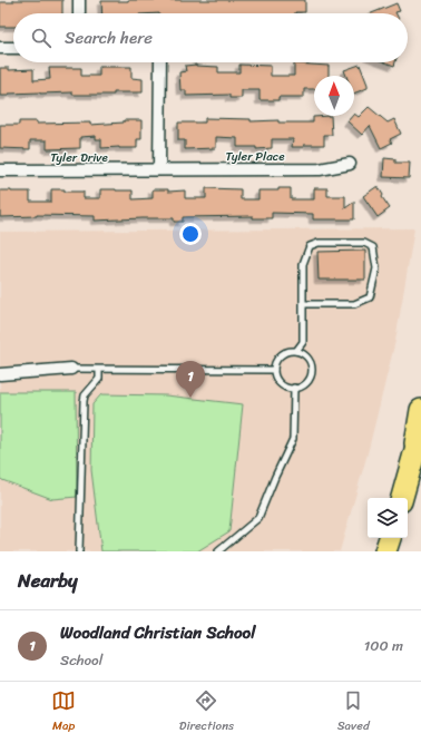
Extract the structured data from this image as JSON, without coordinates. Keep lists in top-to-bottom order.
{
  "streets": {
    "street": ["Tyler Place", "Tyler Drive"]
  },
  "crossings": [
    ["Tyler Place", "Tyler Drive"]
  ],
  "north": "top",
  "page": {
    "search": "Search here",
    "pins": "1",
    "heading": "Nearby",
    "list": [
      {
        "mark": "1",
        "name": "Woodland Christian School",
        "note": "School",
        "value": "100 m"
      }
    ],
    "nav": ["Map", "Directions", "Saved"]
  }
}
